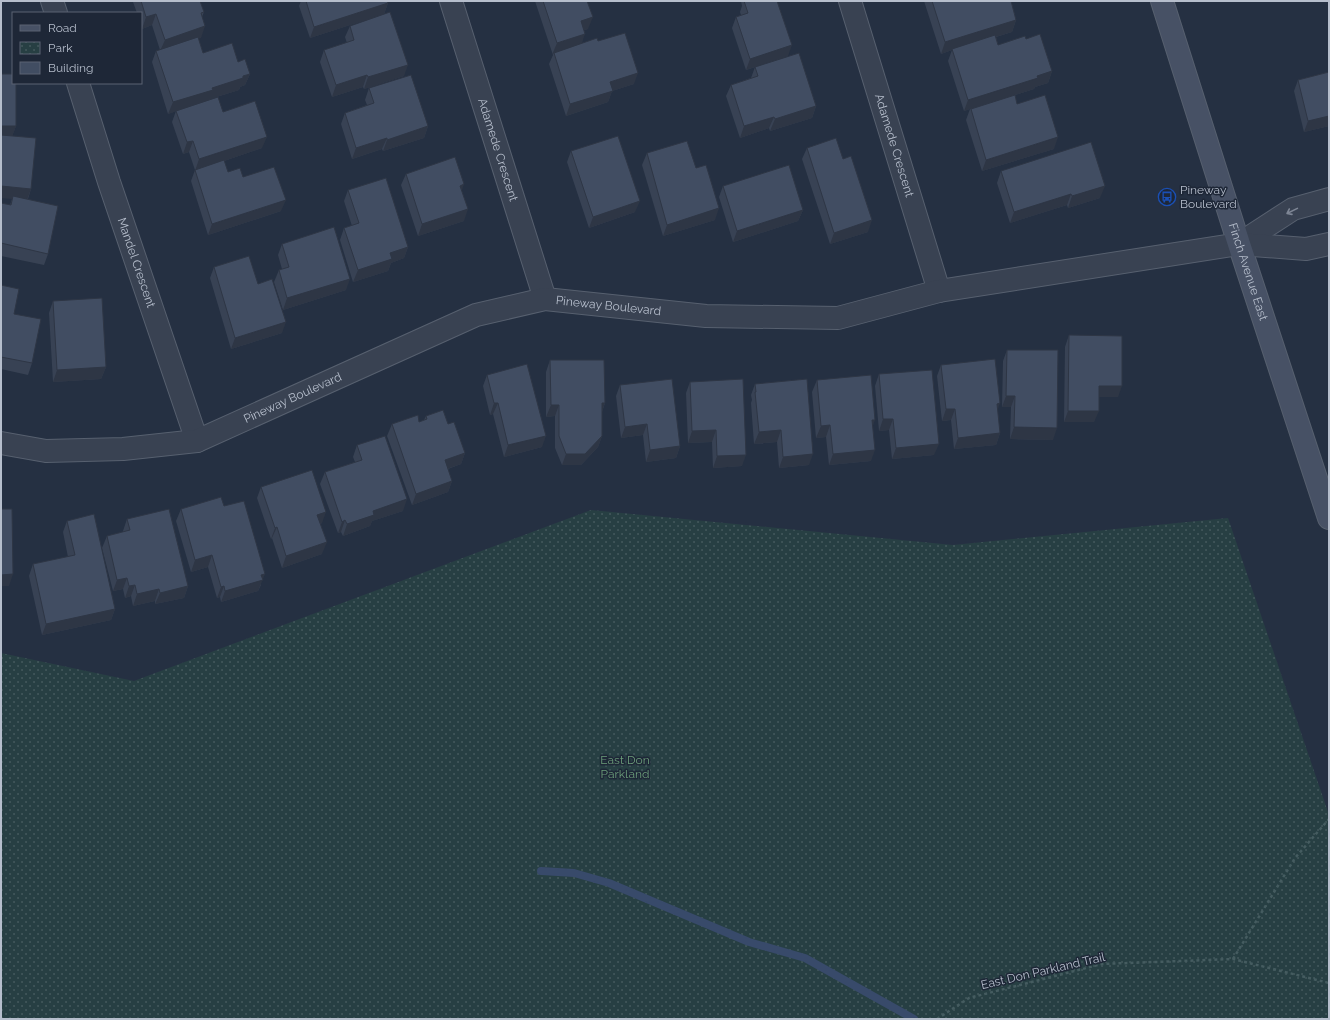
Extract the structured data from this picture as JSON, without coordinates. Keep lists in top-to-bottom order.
{
  "streets": {
    "main road": ["Finch Avenue East"],
    "street": ["Adamede Crescent", "Mandel Crescent", "Pineway Boulevard"],
    "path": ["East Don Parkland Trail"]
  },
  "crossings": [
    ["Adamede Crescent", "Pineway Boulevard"],
    ["Mandel Crescent", "Pineway Boulevard"],
    ["Finch Avenue East", "Pineway Boulevard"]
  ],
  "parks": ["East Don Parkland"],
  "places": {
    "bus stop": ["Pineway Boulevard"]
  },
  "legend": ["Road", "Park", "Building"]
}
